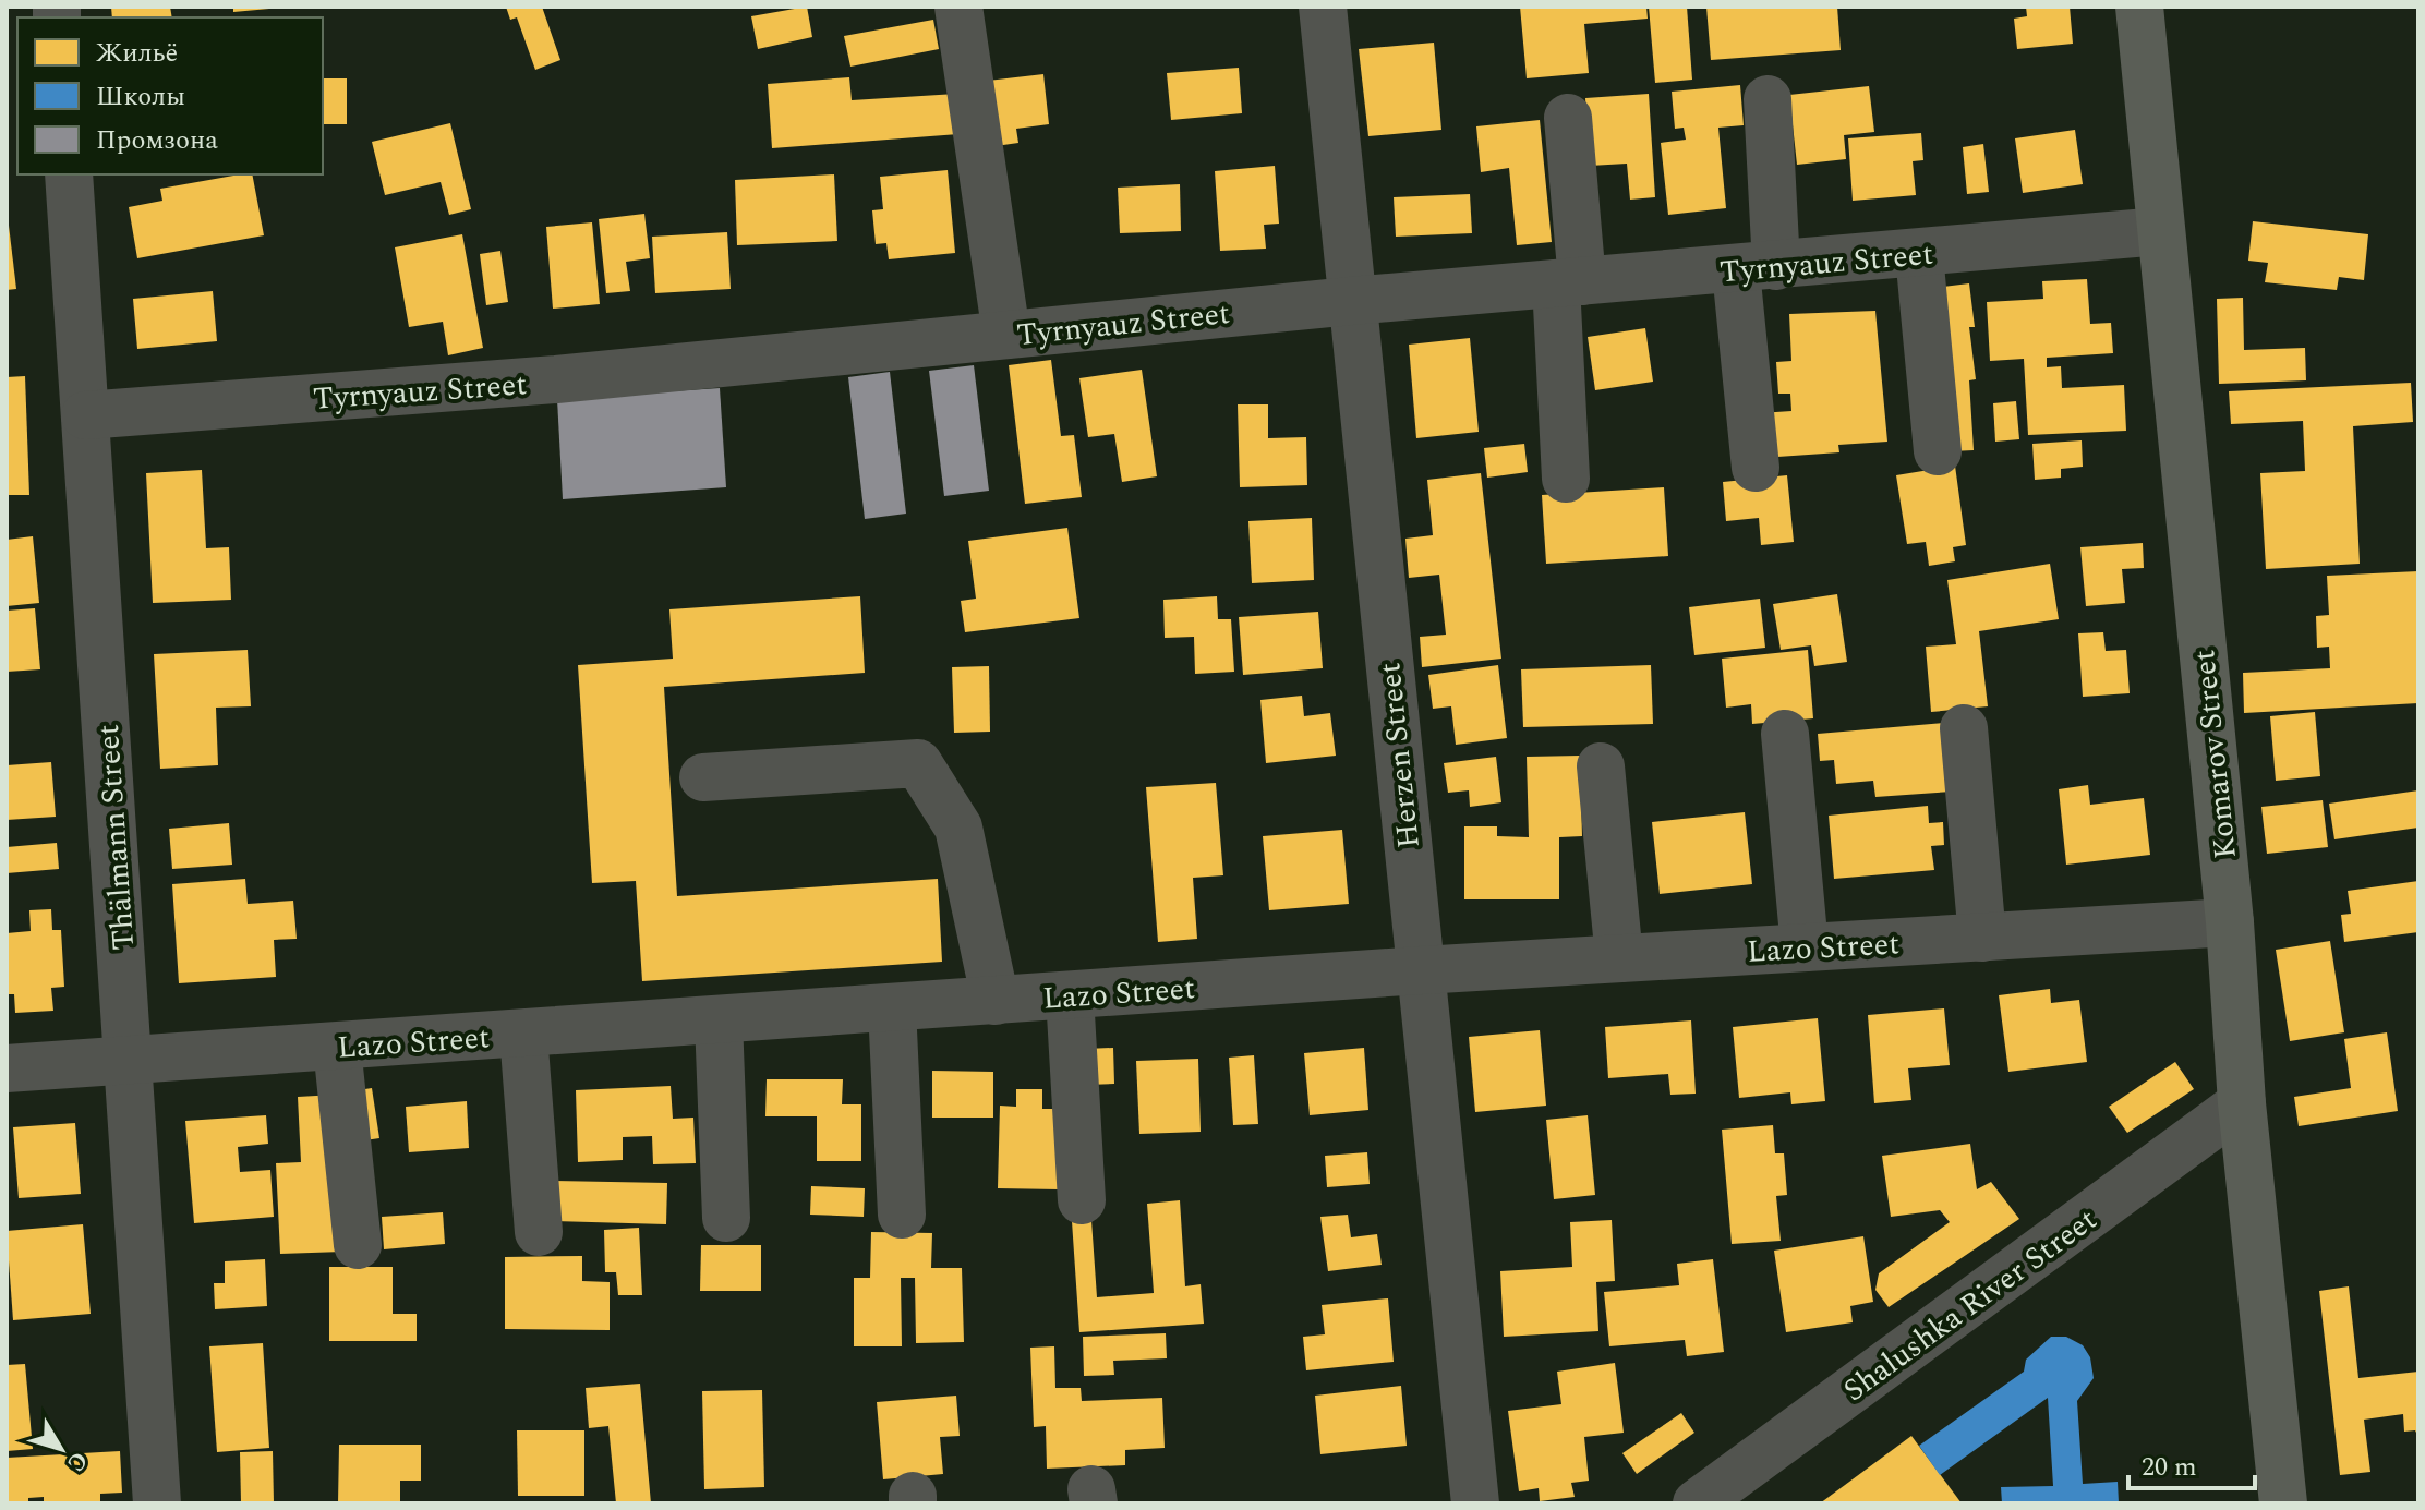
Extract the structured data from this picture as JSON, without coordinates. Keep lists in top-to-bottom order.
{
  "streets": {
    "main road": ["Komarov Street"],
    "street": [
      "Tyrnyauz Street",
      "Herzen Street",
      "Thälmann Street",
      "Lazo Street",
      "Shalushka River Street"
    ]
  },
  "crossings": [
    ["Tyrnyauz Street", "Komarov Street"],
    ["Tyrnyauz Street", "Herzen Street"],
    ["Tyrnyauz Street", "Thälmann Street"],
    ["Komarov Street", "Lazo Street"],
    ["Komarov Street", "Shalushka River Street"],
    ["Herzen Street", "Lazo Street"],
    ["Thälmann Street", "Lazo Street"]
  ],
  "legend": ["Жильё", "Школы", "Промзона"],
  "scale_bar": "20 m",
  "north": "bottom right"
}
